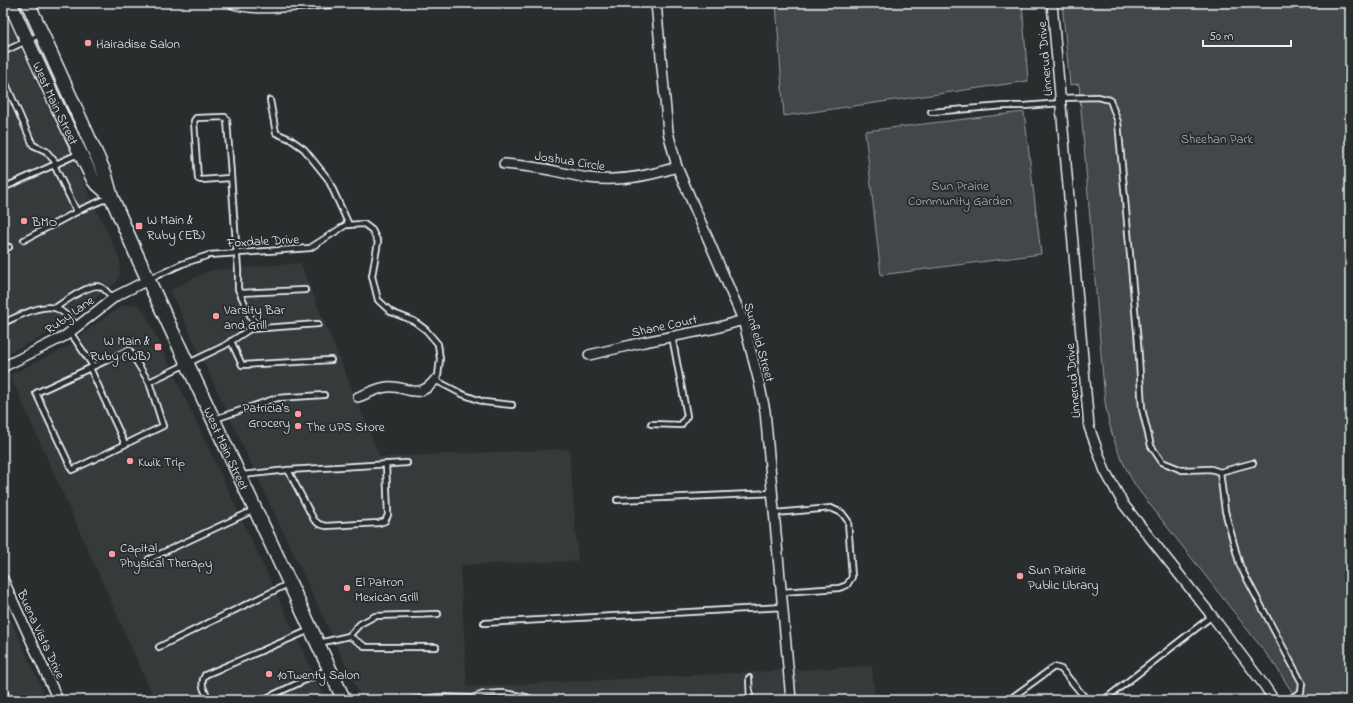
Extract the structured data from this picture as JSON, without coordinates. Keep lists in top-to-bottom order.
{
  "streets": {
    "main road": ["West Main Street"],
    "street": [
      "Linnerud Drive",
      "Joshua Circle",
      "Ruby Lane",
      "Shane Court",
      "Sunfield Street",
      "Buena Vista Drive"
    ],
    "lane": ["Foxdale Drive"]
  },
  "crossings": [
    ["West Main Street", "Foxdale Drive"],
    ["West Main Street", "Ruby Lane"],
    ["Joshua Circle", "Sunfield Street"],
    ["Foxdale Drive", "Ruby Lane"],
    ["Shane Court", "Sunfield Street"]
  ],
  "parks": ["Sheehan Park", "Sun Prairie Community Garden"],
  "places": {
    "other": [
      "Hairadise Salon",
      "BMO",
      "Varsity Bar and Grill",
      "Patricia's Grocery",
      "The UPS Store",
      "Kwik Trip",
      "Capital Physical Therapy",
      "Sun Prairie Public Library",
      "El Patron Mexican Grill",
      "10Twenty Salon"
    ],
    "transit": ["W Main & Ruby (EB)", "W Main & Ruby (WB)"]
  },
  "scale_bar": "50 m"
}
